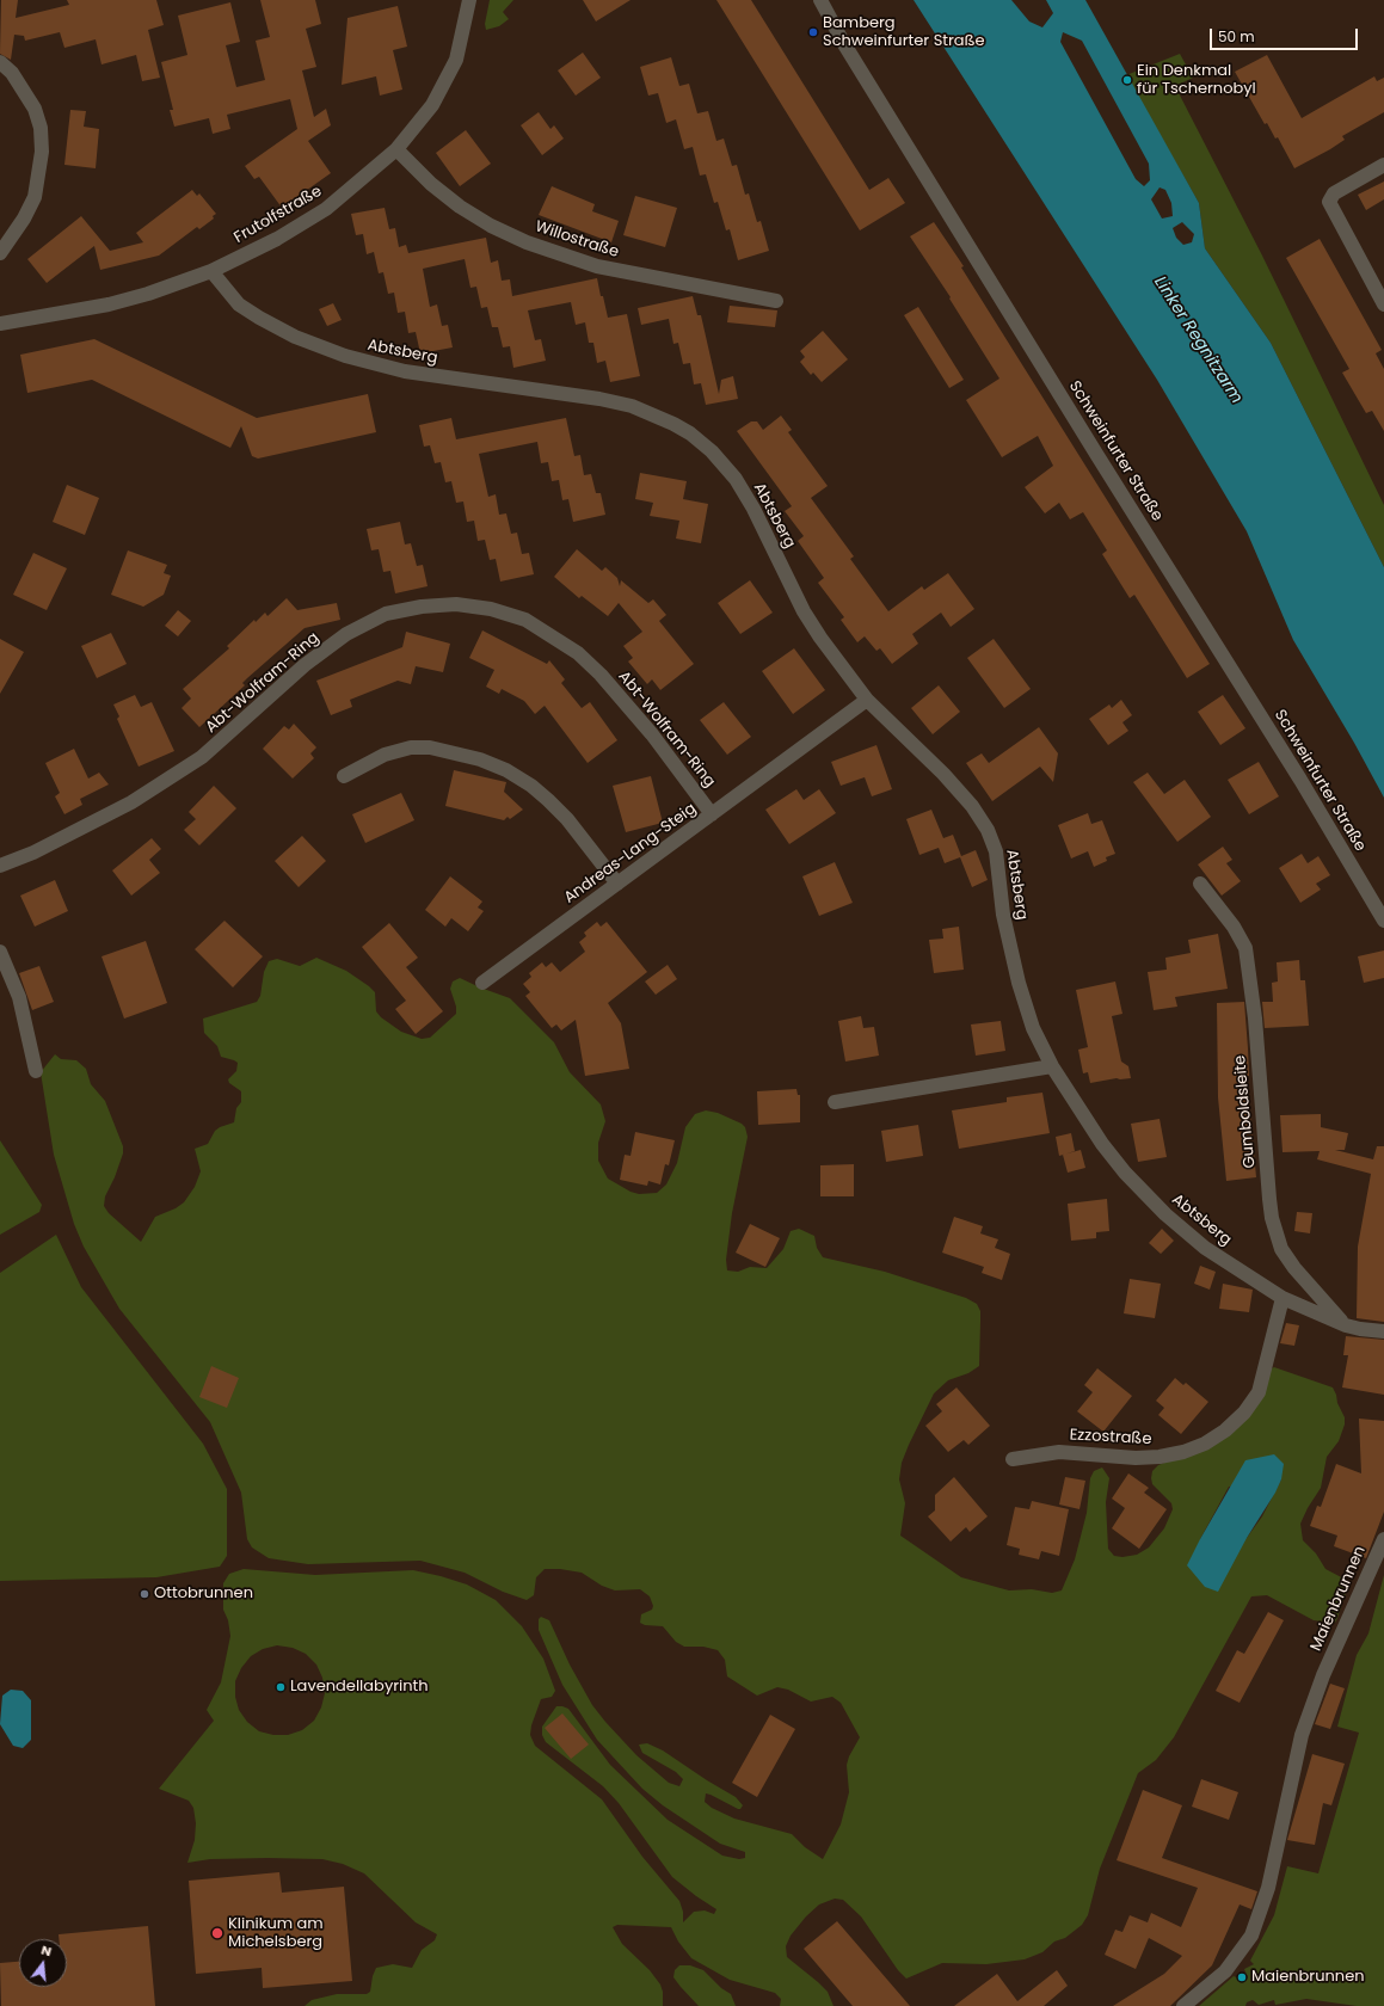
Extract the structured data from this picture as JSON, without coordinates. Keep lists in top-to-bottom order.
{
  "streets": {
    "street": [
      "Frutolfstraße",
      "Willostraße",
      "Abtsberg",
      "Schweinfurter Straße",
      "Abt-Wolfram-Ring",
      "Andreas-Lang-Steig",
      "Gumboldsleite",
      "Ezzostraße",
      "Maienbrunnen"
    ]
  },
  "crossings": [
    ["Frutolfstraße", "Willostraße"],
    ["Frutolfstraße", "Abtsberg"],
    ["Abtsberg", "Andreas-Lang-Steig"],
    ["Abtsberg", "Gumboldsleite"],
    ["Abtsberg", "Ezzostraße"],
    ["Abt-Wolfram-Ring", "Andreas-Lang-Steig"]
  ],
  "water": ["Linker Regnitzarm"],
  "places": [
    "Bamberg Schweinfurter Straße",
    "Ein Denkmal für Tschernobyl",
    "Ottobrunnen",
    "Lavendellabyrinth",
    "Klinikum am Michelsberg",
    "Maienbrunnen"
  ],
  "scale_bar": "50 m",
  "north": "top"
}
